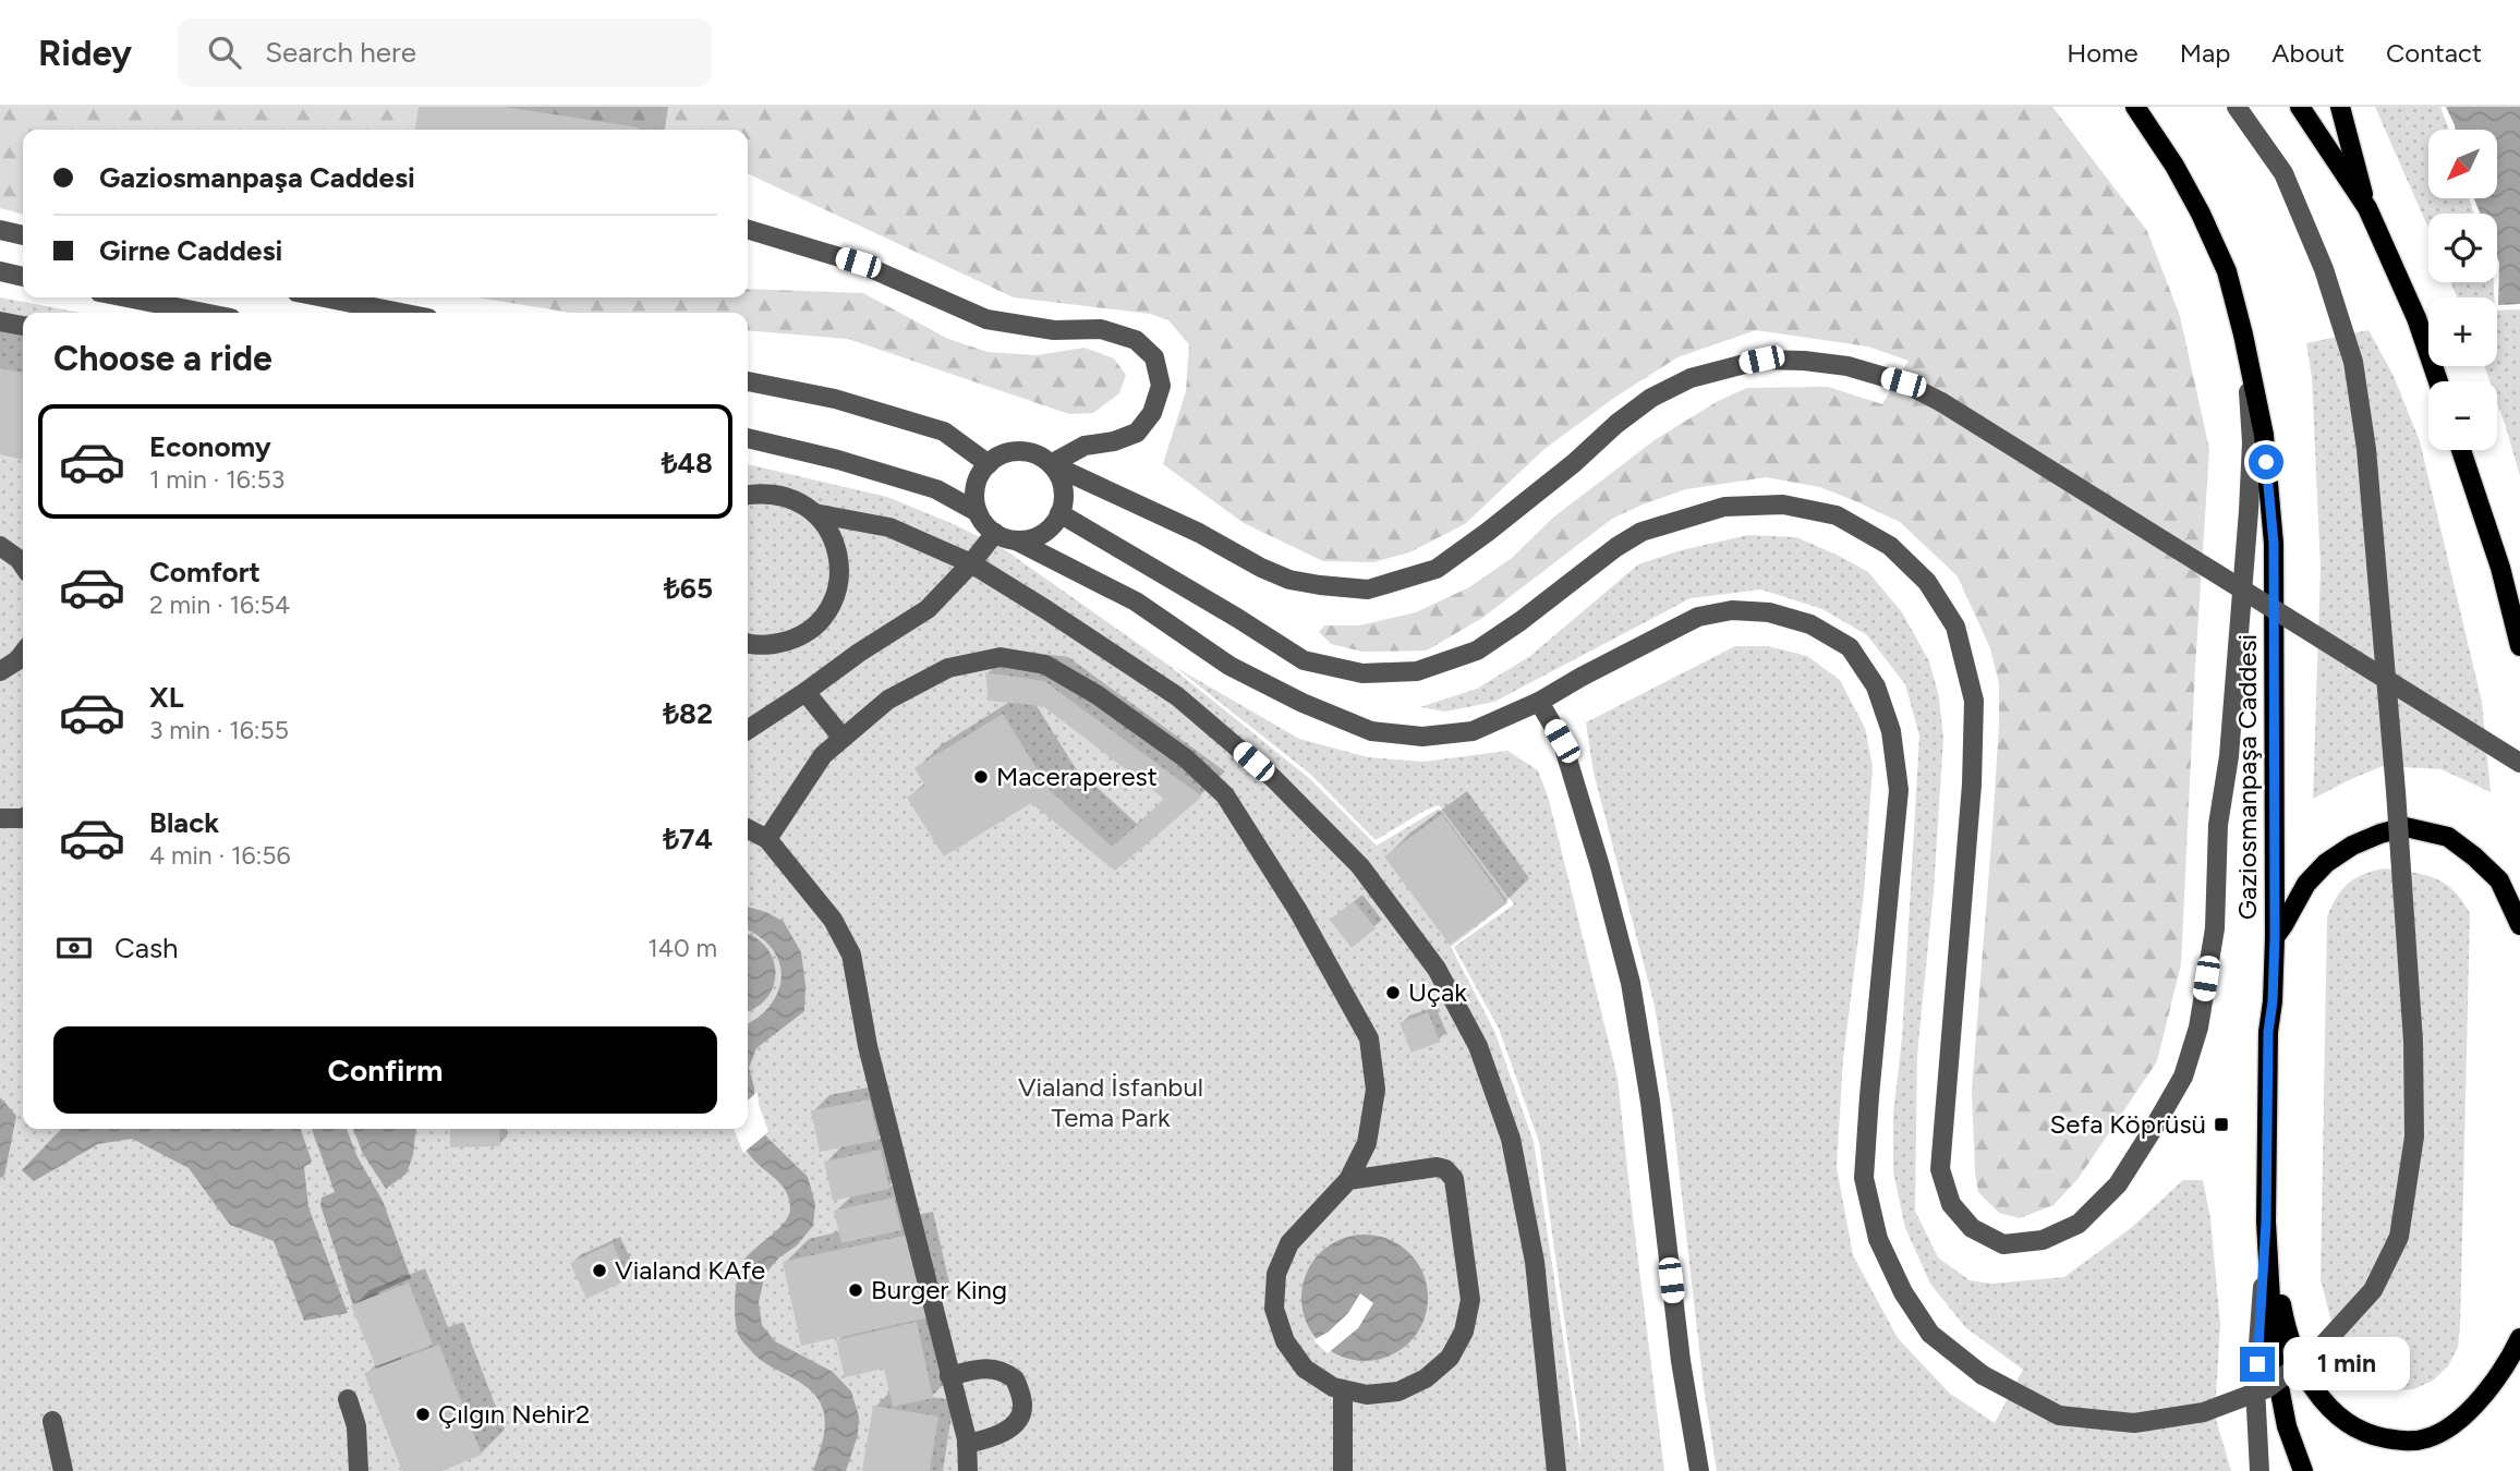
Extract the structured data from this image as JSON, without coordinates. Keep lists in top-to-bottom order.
{
  "streets": {
    "main road": ["Gaziosmanpaşa Caddesi"]
  },
  "parks": ["Vialand İsfanbul Tema Park"],
  "places": {
    "other": [
      "Maceraperest",
      "Uçak",
      "Vialand KAfe",
      "Burger King",
      "Çılgın Nehir2"
    ],
    "transit": ["Sefa Köprüsü"]
  },
  "north": "bottom left",
  "page": {
    "header": "Ridey",
    "search": "Search here",
    "nav": [
      "Home",
      "Map",
      "About",
      "Contact"
    ],
    "map_buttons": ["+", "−"],
    "banner": ["Gaziosmanpaşa Caddesi", "Girne Caddesi"],
    "heading": "Choose a ride",
    "list": [
      {
        "name": "Economy",
        "note": "1 min · 16:53",
        "value": "₺48"
      },
      {
        "name": "Comfort",
        "note": "2 min · 16:54",
        "value": "₺65"
      },
      {
        "name": "XL",
        "note": "3 min · 16:55",
        "value": "₺82"
      },
      {
        "name": "Black",
        "note": "4 min · 16:56",
        "value": "₺74"
      }
    ],
    "pay": ["Cash", "140 m"],
    "buttons": "Confirm",
    "bubble": "1 min"
  }
}
